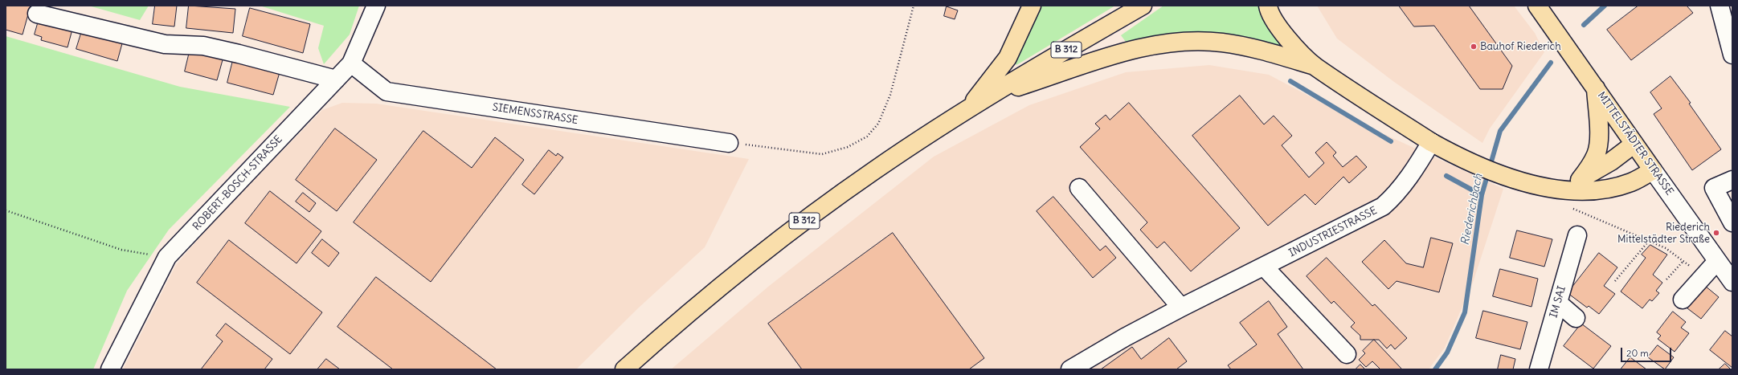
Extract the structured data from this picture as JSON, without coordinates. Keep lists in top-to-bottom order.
{
  "streets": {
    "main road": ["B 312", "MITTELSTÄDTER STRASSE"],
    "street": [
      "SIEMENSSTRASSE",
      "ROBERT-BOSCH-STRASSE",
      "INDUSTRIESTRASSE",
      "IM SAI"
    ]
  },
  "crossings": [
    ["SIEMENSSTRASSE", "ROBERT-BOSCH-STRASSE"]
  ],
  "water": ["Riederichbach"],
  "places": ["Bauhof Riederich", "Riederich Mittelstädter Straße"],
  "scale_bar": "20 m"
}
